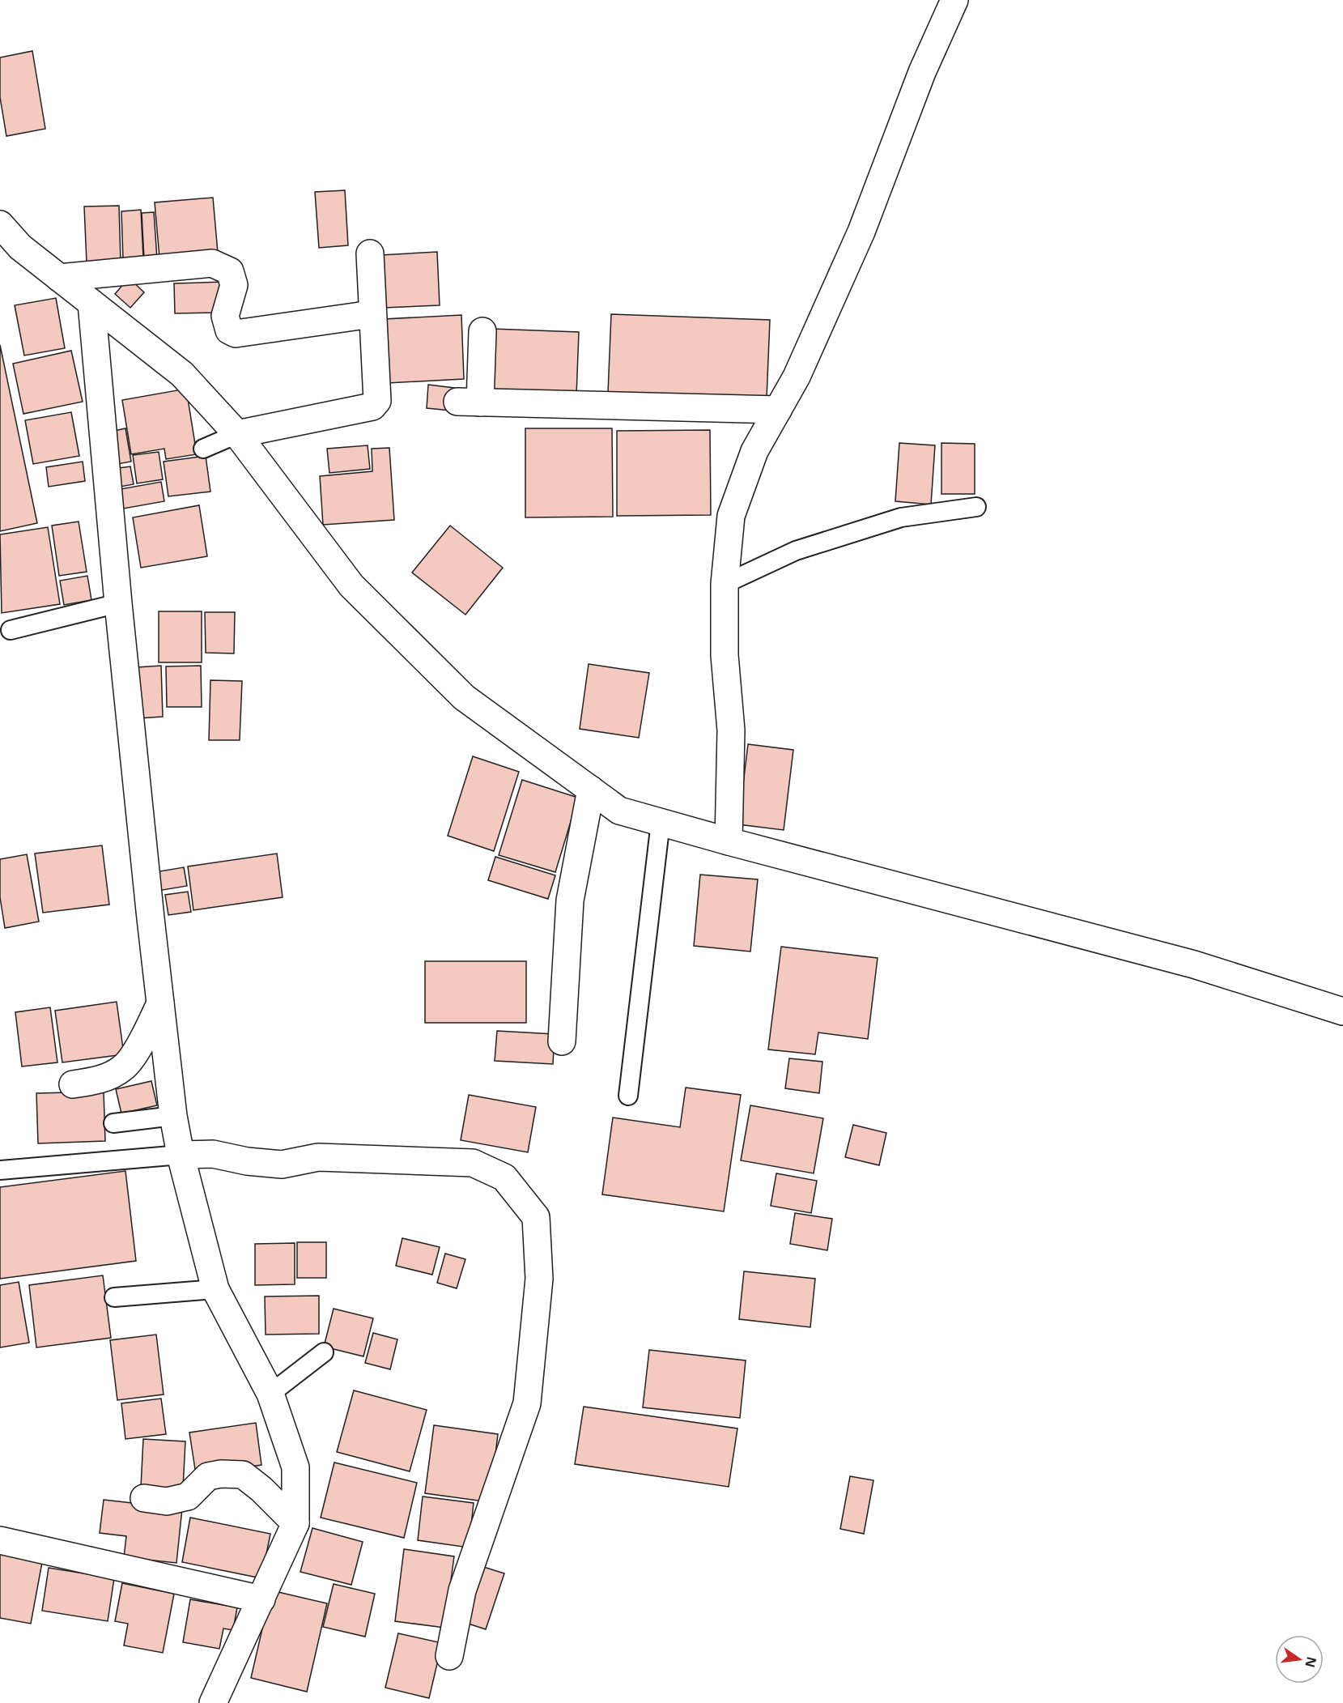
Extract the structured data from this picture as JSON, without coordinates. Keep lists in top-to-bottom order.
{
  "north": "right"
}
